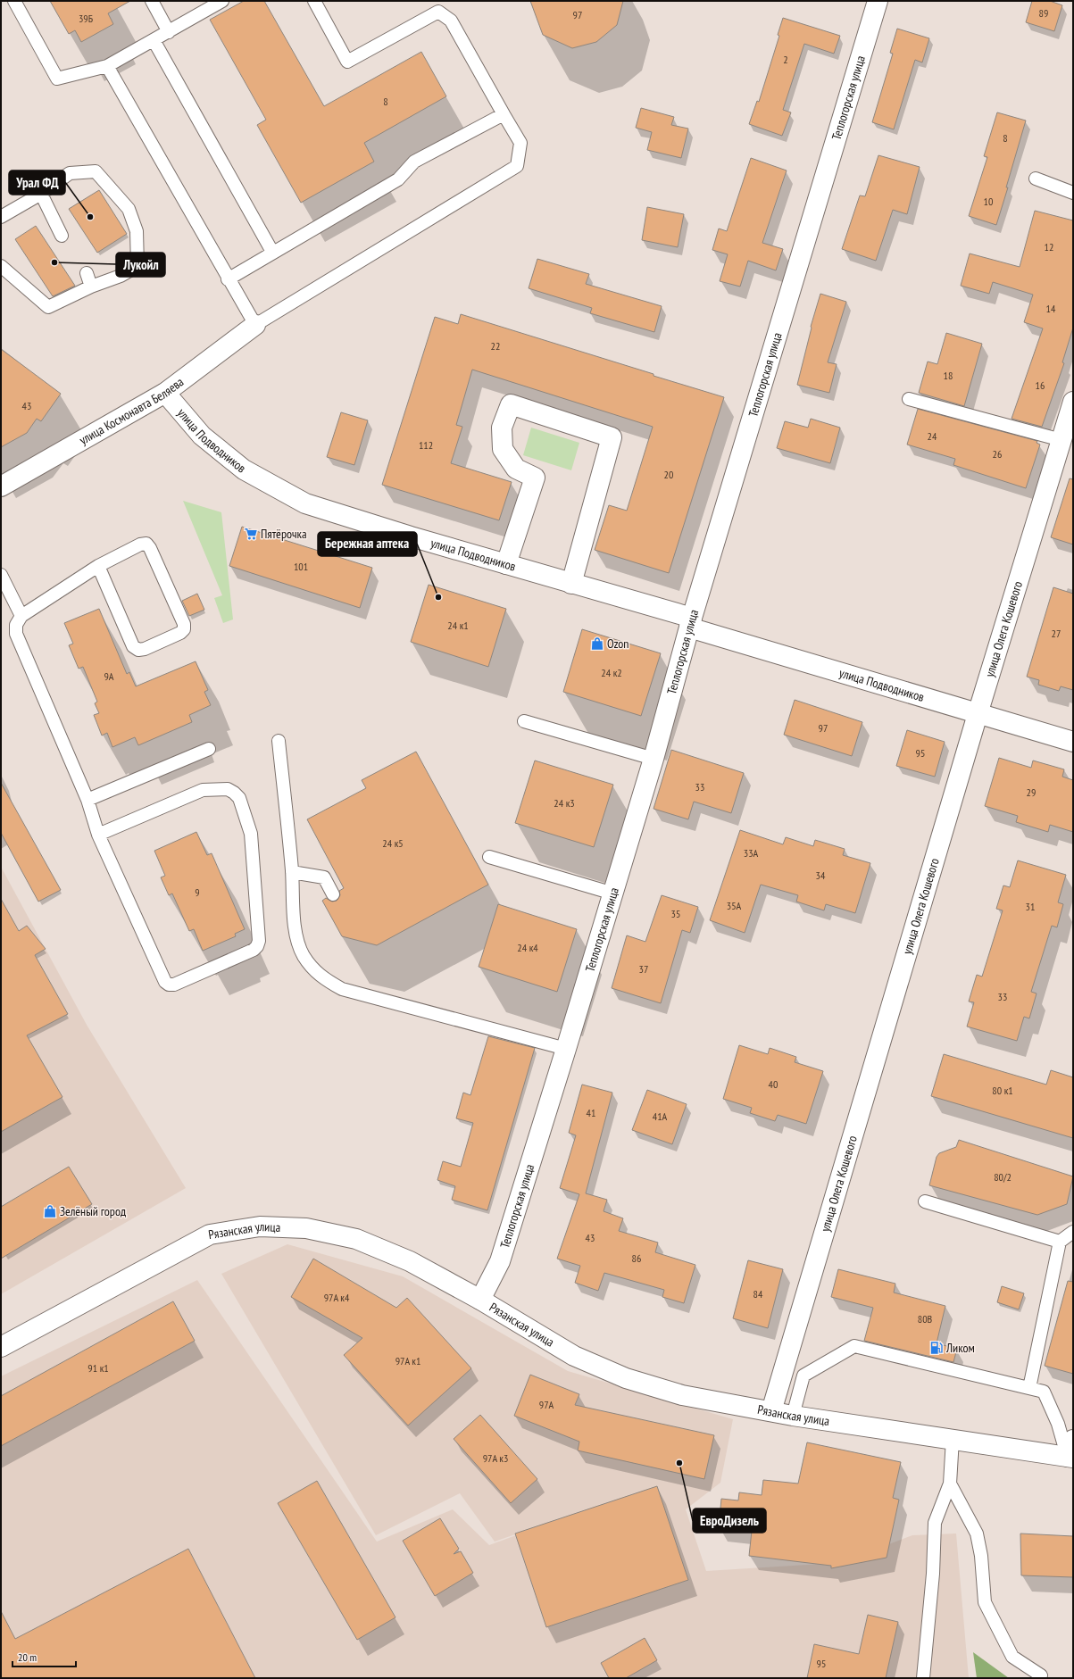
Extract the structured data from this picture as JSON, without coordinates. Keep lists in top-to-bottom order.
{
  "streets": {
    "street": [
      "Теплогорская улица",
      "улица Космонавта Беляева",
      "улица Подводников",
      "улица Олега Кошевого",
      "Рязанская улица"
    ]
  },
  "crossings": [
    ["Теплогорская улица", "улица Подводников"],
    ["Теплогорская улица", "Рязанская улица"],
    ["улица Космонавта Беляева", "улица Подводников"],
    ["улица Подводников", "улица Олега Кошевого"],
    ["улица Олега Кошевого", "Рязанская улица"]
  ],
  "places": {
    "other": [
      "Урал ФД",
      "Лукойл",
      "Бережная аптека",
      "ЕвроДизель"
    ],
    "supermarket": ["Пятёрочка"],
    "shop": ["Ozon", "Зелёный город"],
    "fuel station": ["Ликом"]
  },
  "house_numbers": [
    "89",
    "97",
    "39Б",
    "2",
    "8",
    "8",
    "10",
    "12",
    "14",
    "22",
    "18",
    "16",
    "43",
    "24",
    "112",
    "26",
    "20",
    "101",
    "24 к1",
    "27",
    "24 к2",
    "9А",
    "97",
    "95",
    "33",
    "29",
    "24 к3",
    "24 к5",
    "33А",
    "34",
    "9",
    "35А",
    "31",
    "35",
    "24 к4",
    "37",
    "33",
    "40",
    "80 к1",
    "41",
    "41А",
    "80/2",
    "43",
    "86",
    "84",
    "97А к4",
    "80В",
    "97А к1",
    "91 к1",
    "97А",
    "97А к3",
    "95"
  ],
  "scale_bar": "20 m"
}
